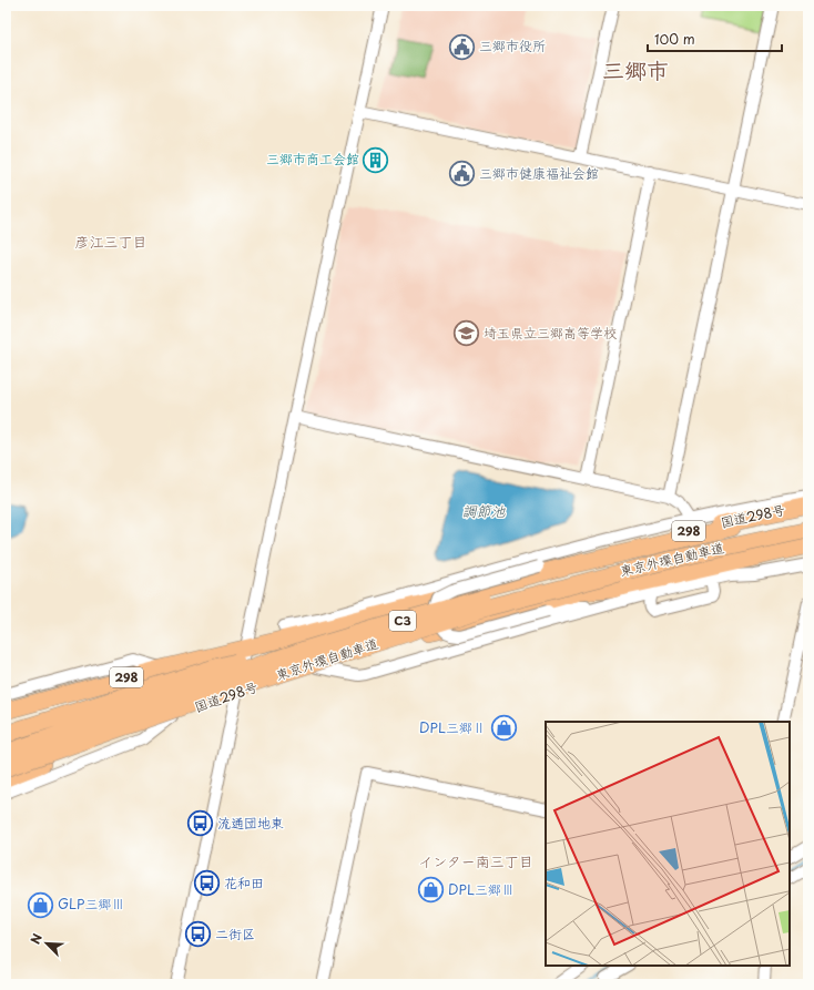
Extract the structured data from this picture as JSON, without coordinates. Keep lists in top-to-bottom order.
{
  "streets": {
    "highway": [
      "国道298号",
      "298",
      "東京外環自動車道",
      "C3"
    ]
  },
  "crossings": [
    ["国道298号", "東京外環自動車道"]
  ],
  "districts": ["三郷市", "彦江三丁目", "インター南三丁目"],
  "water": ["調節池"],
  "places": {
    "public building": ["三郷市役所", "三郷市健康福祉会館"],
    "building": ["三郷市商工会館"],
    "school or university": ["埼玉県立三郷高等学校"],
    "shop": ["DPL三郷Ⅱ", "DPL三郷Ⅲ", "GLP三郷Ⅲ"],
    "bus stop": ["流通団地東", "花和田", "二街区"]
  },
  "scale_bar": "100 m",
  "north": "top left"
}
